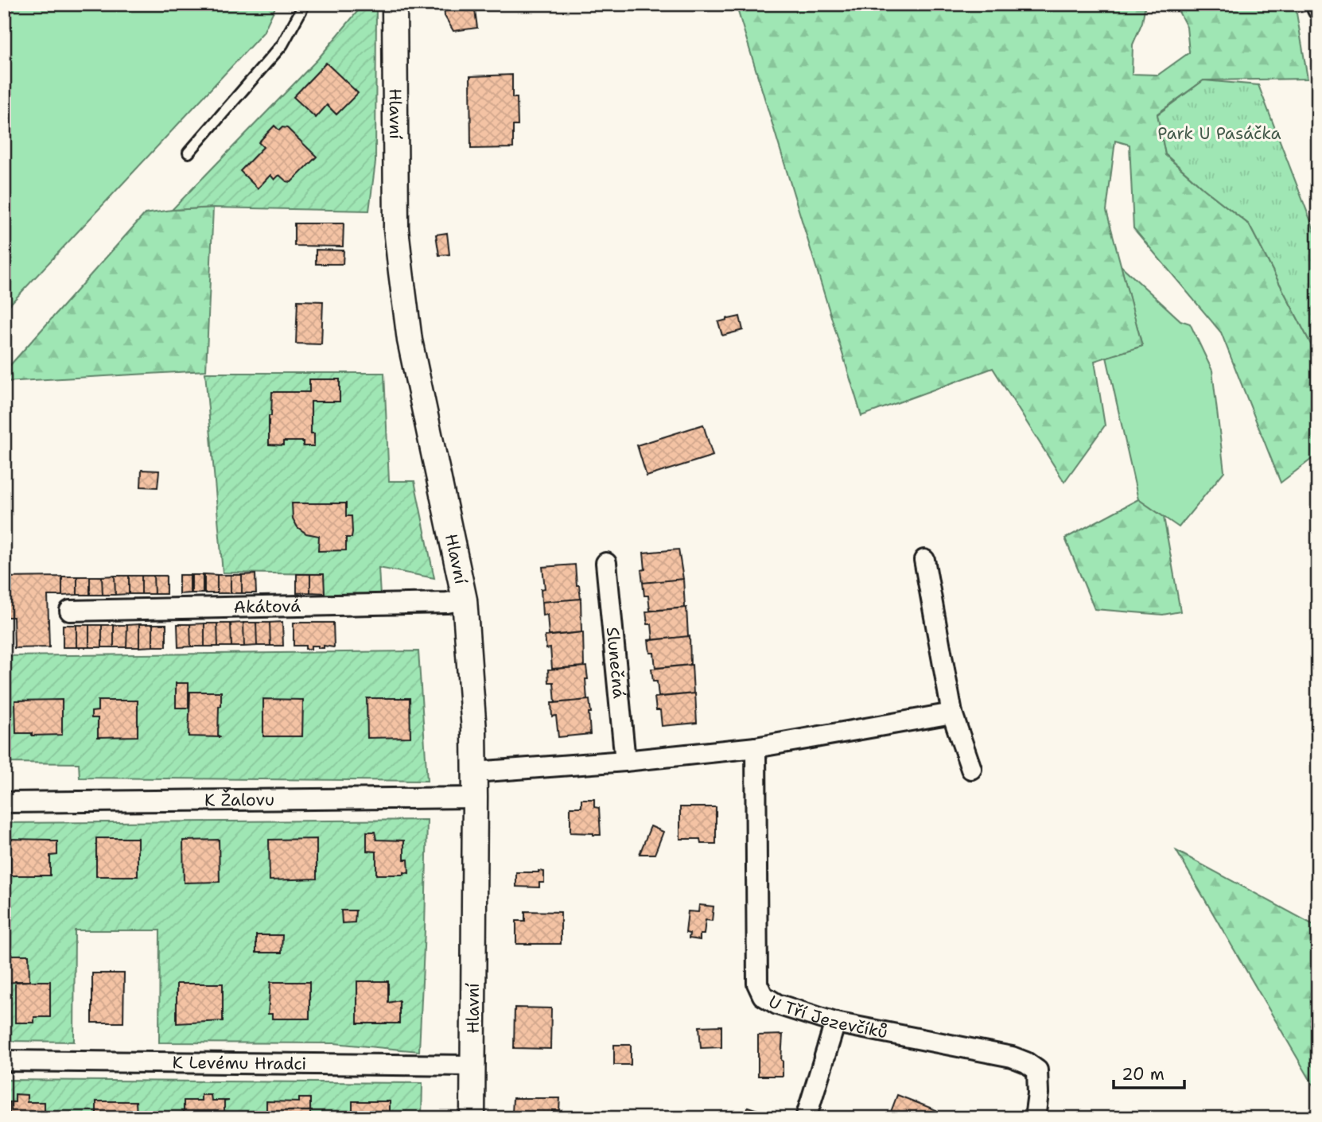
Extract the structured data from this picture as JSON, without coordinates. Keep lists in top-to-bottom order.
{
  "streets": {
    "street": [
      "Hlavní",
      "Akátová",
      "Slunečná",
      "K Žalovu",
      "U Tří Jezevčíků",
      "K Levému Hradci"
    ]
  },
  "crossings": [
    ["Hlavní", "Akátová"],
    ["Hlavní", "K Žalovu"],
    ["Hlavní", "K Levému Hradci"]
  ],
  "parks": ["Park U Pasáčka"],
  "scale_bar": "20 m"
}
